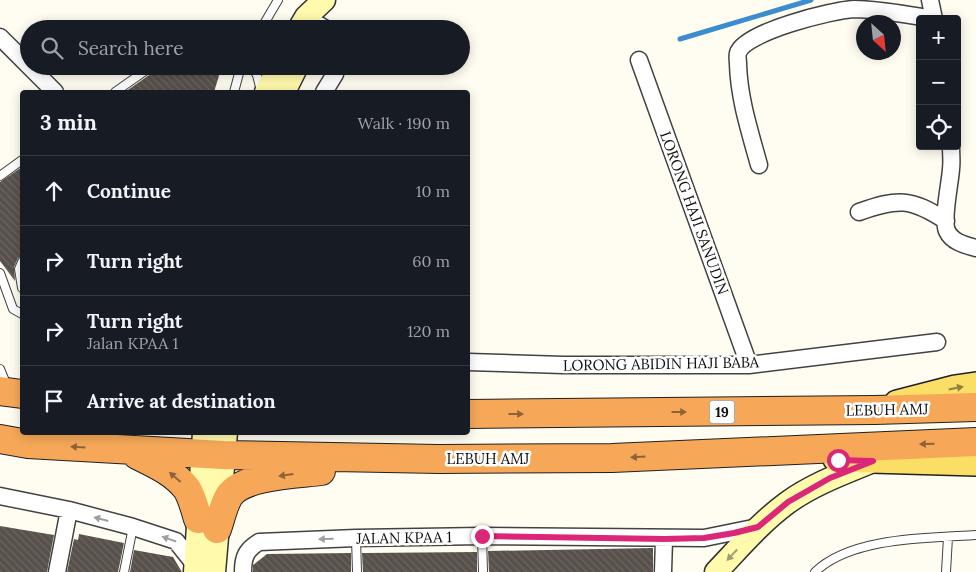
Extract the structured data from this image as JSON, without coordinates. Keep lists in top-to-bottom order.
{
  "streets": {
    "highway": ["LEBUH AMJ", "19"],
    "street": ["LORONG HAJI SANUDIN", "LORONG ABIDIN HAJI BABA", "JALAN KPAA 1"]
  },
  "crossings": [
    ["LORONG HAJI SANUDIN", "LORONG ABIDIN HAJI BABA"]
  ],
  "north": "bottom right",
  "page": {
    "map_buttons": ["+", "−"],
    "search": "Search here",
    "heading": ["3 min", "Walk · 190 m"],
    "list": [
      ["Continue", "10 m"],
      ["Turn right", "60 m"],
      ["Turn right", "Jalan KPAA 1", "120 m"],
      "Arrive at destination"
    ]
  }
}
